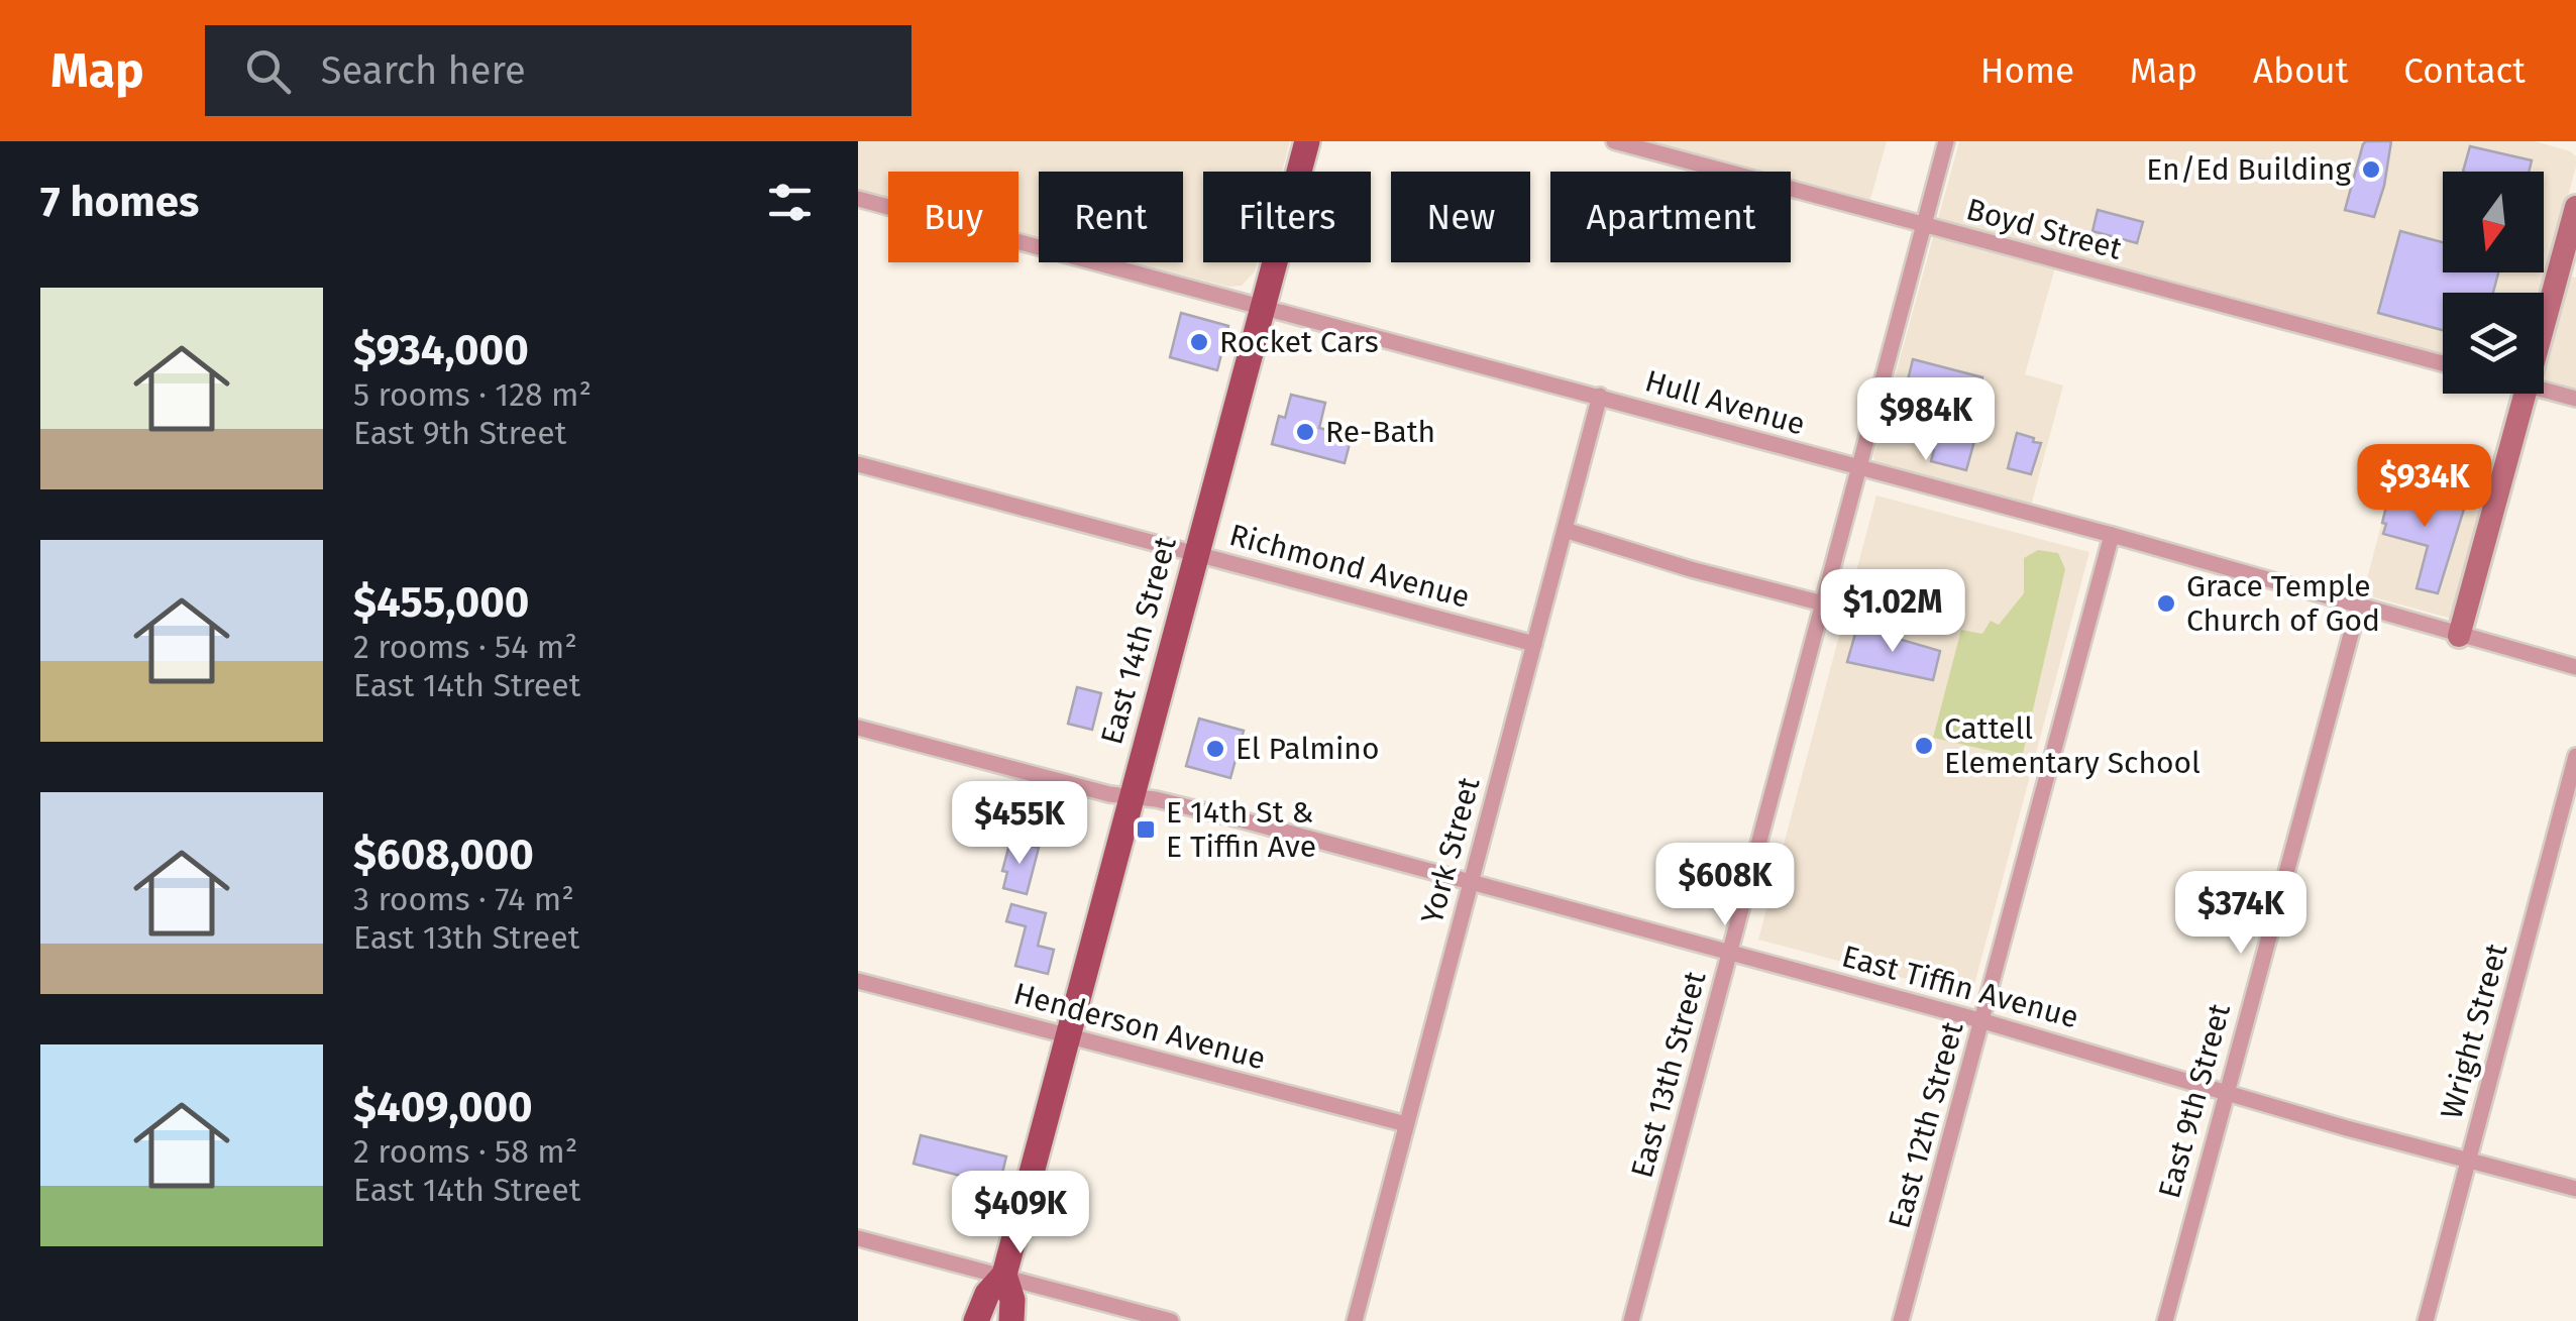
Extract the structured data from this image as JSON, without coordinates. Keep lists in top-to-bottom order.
{
  "streets": {
    "main road": ["East 14th Street"],
    "street": [
      "Boyd Street",
      "Hull Avenue",
      "Richmond Avenue",
      "York Street",
      "East Tiffin Avenue",
      "Henderson Avenue",
      "Wright Street",
      "East 13th Street",
      "East 9th Street",
      "East 12th Street"
    ]
  },
  "crossings": [
    ["Boyd Street", "East 13th Street"],
    ["Hull Avenue", "East 14th Street"],
    ["Hull Avenue", "York Street"],
    ["Hull Avenue", "East 13th Street"],
    ["Hull Avenue", "East 9th Street"],
    ["Hull Avenue", "East 12th Street"],
    ["Richmond Avenue", "East 14th Street"],
    ["Richmond Avenue", "York Street"],
    ["East 14th Street", "East Tiffin Avenue"],
    ["East 14th Street", "Henderson Avenue"],
    ["York Street", "East Tiffin Avenue"],
    ["York Street", "Henderson Avenue"],
    ["East Tiffin Avenue", "Wright Street"],
    ["East Tiffin Avenue", "East 13th Street"],
    ["East Tiffin Avenue", "East 9th Street"],
    ["East Tiffin Avenue", "East 12th Street"]
  ],
  "places": {
    "other": [
      "En/Ed Building",
      "Rocket Cars",
      "Re-Bath",
      "Grace Temple Church of God",
      "Cattell Elementary School",
      "El Palmino"
    ],
    "transit": ["E 14th St & E Tiffin Ave"]
  },
  "north": "bottom",
  "page": {
    "header": "Map",
    "search": "Search here",
    "nav": [
      "Home",
      "Map",
      "About",
      "Contact"
    ],
    "heading": "7 homes",
    "chip": [
      "Buy",
      "Rent",
      "Filters",
      "New",
      "Apartment"
    ],
    "list": [
      {
        "name": "$934,000",
        "note": "5 rooms · 128 m² · East 9th Street"
      },
      {
        "name": "$455,000",
        "note": "2 rooms · 54 m² · East 14th Street"
      },
      {
        "name": "$608,000",
        "note": "3 rooms · 74 m² · East 13th Street"
      },
      {
        "name": "$409,000",
        "note": "2 rooms · 58 m² · East 14th Street"
      }
    ],
    "price": [
      "$984K",
      "$934K",
      "$1.02M",
      "$455K",
      "$608K",
      "$374K",
      "$409K"
    ]
  }
}
